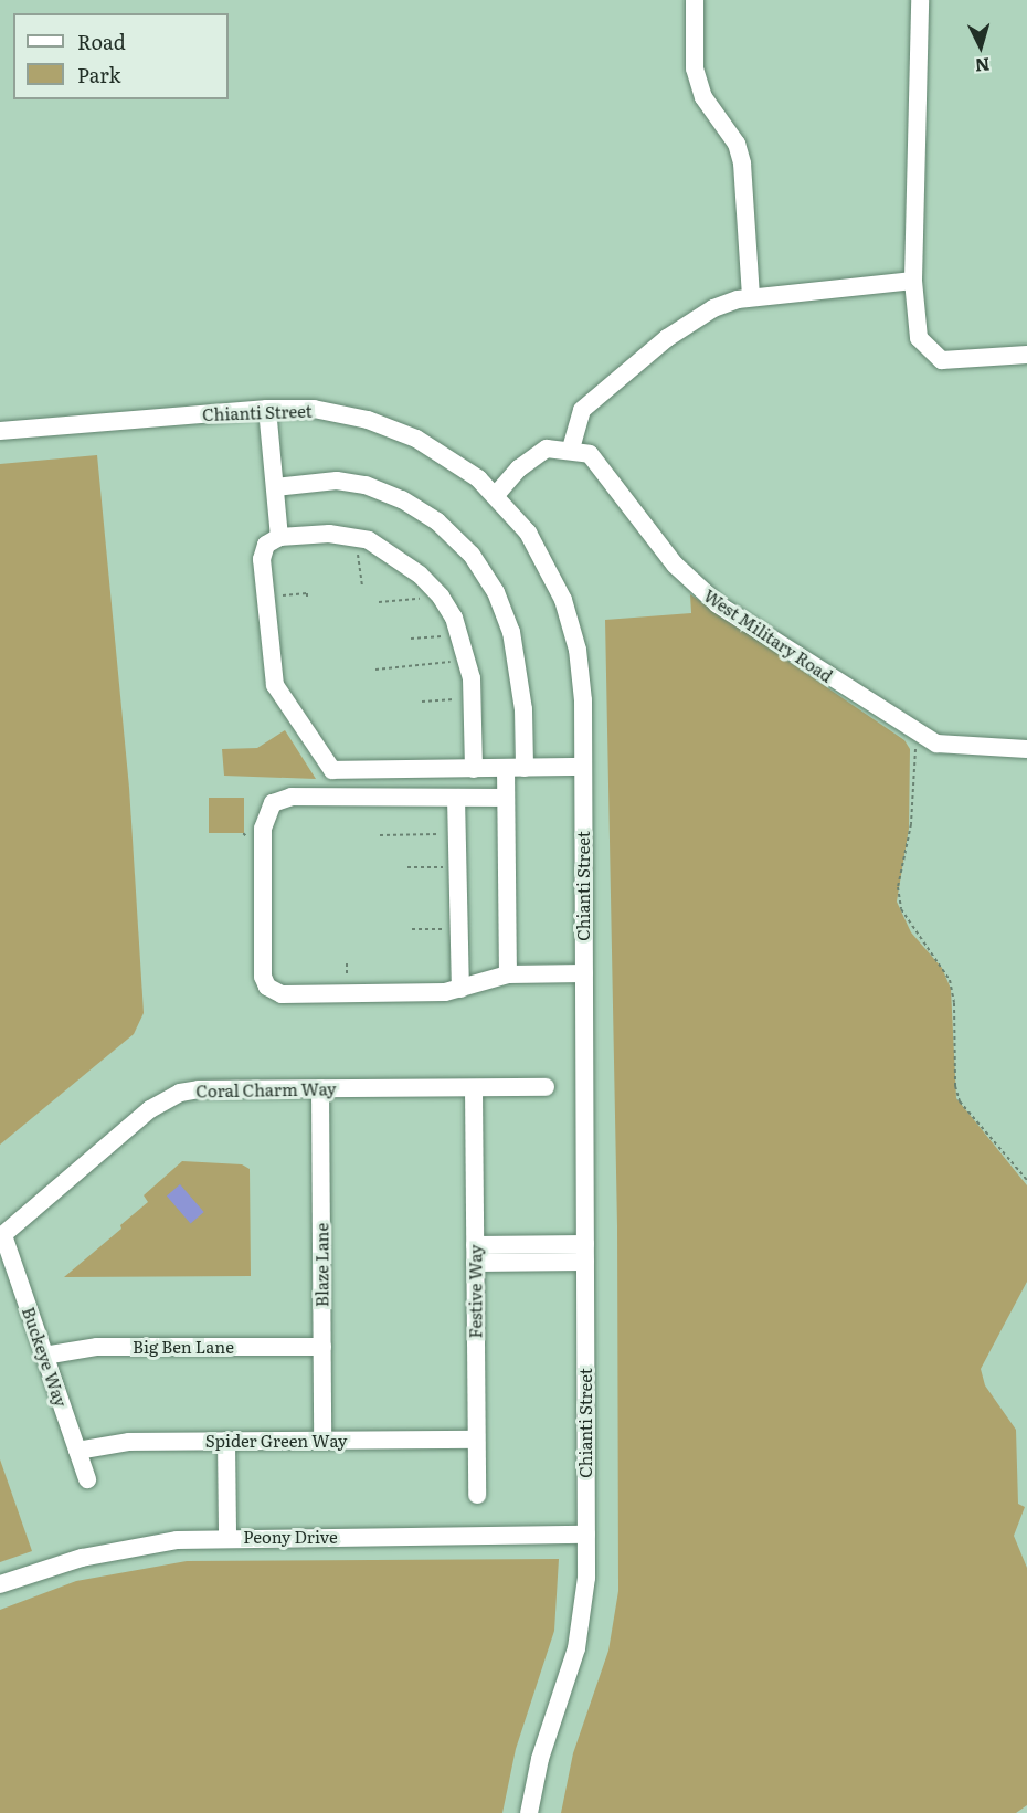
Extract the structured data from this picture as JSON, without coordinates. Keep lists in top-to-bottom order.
{
  "streets": {
    "street": [
      "Chianti Street",
      "West Military Road",
      "Coral Charm Way",
      "Blaze Lane",
      "Festive Way",
      "Big Ben Lane",
      "Buckeye Way",
      "Spider Green Way",
      "Peony Drive"
    ]
  },
  "crossings": [
    ["Chianti Street", "Peony Drive"],
    ["Coral Charm Way", "Blaze Lane"],
    ["Coral Charm Way", "Festive Way"],
    ["Coral Charm Way", "Buckeye Way"],
    ["Blaze Lane", "Big Ben Lane"],
    ["Blaze Lane", "Spider Green Way"],
    ["Festive Way", "Spider Green Way"],
    ["Big Ben Lane", "Buckeye Way"],
    ["Buckeye Way", "Spider Green Way"]
  ],
  "legend": ["Road", "Park"],
  "north": "bottom"
}
